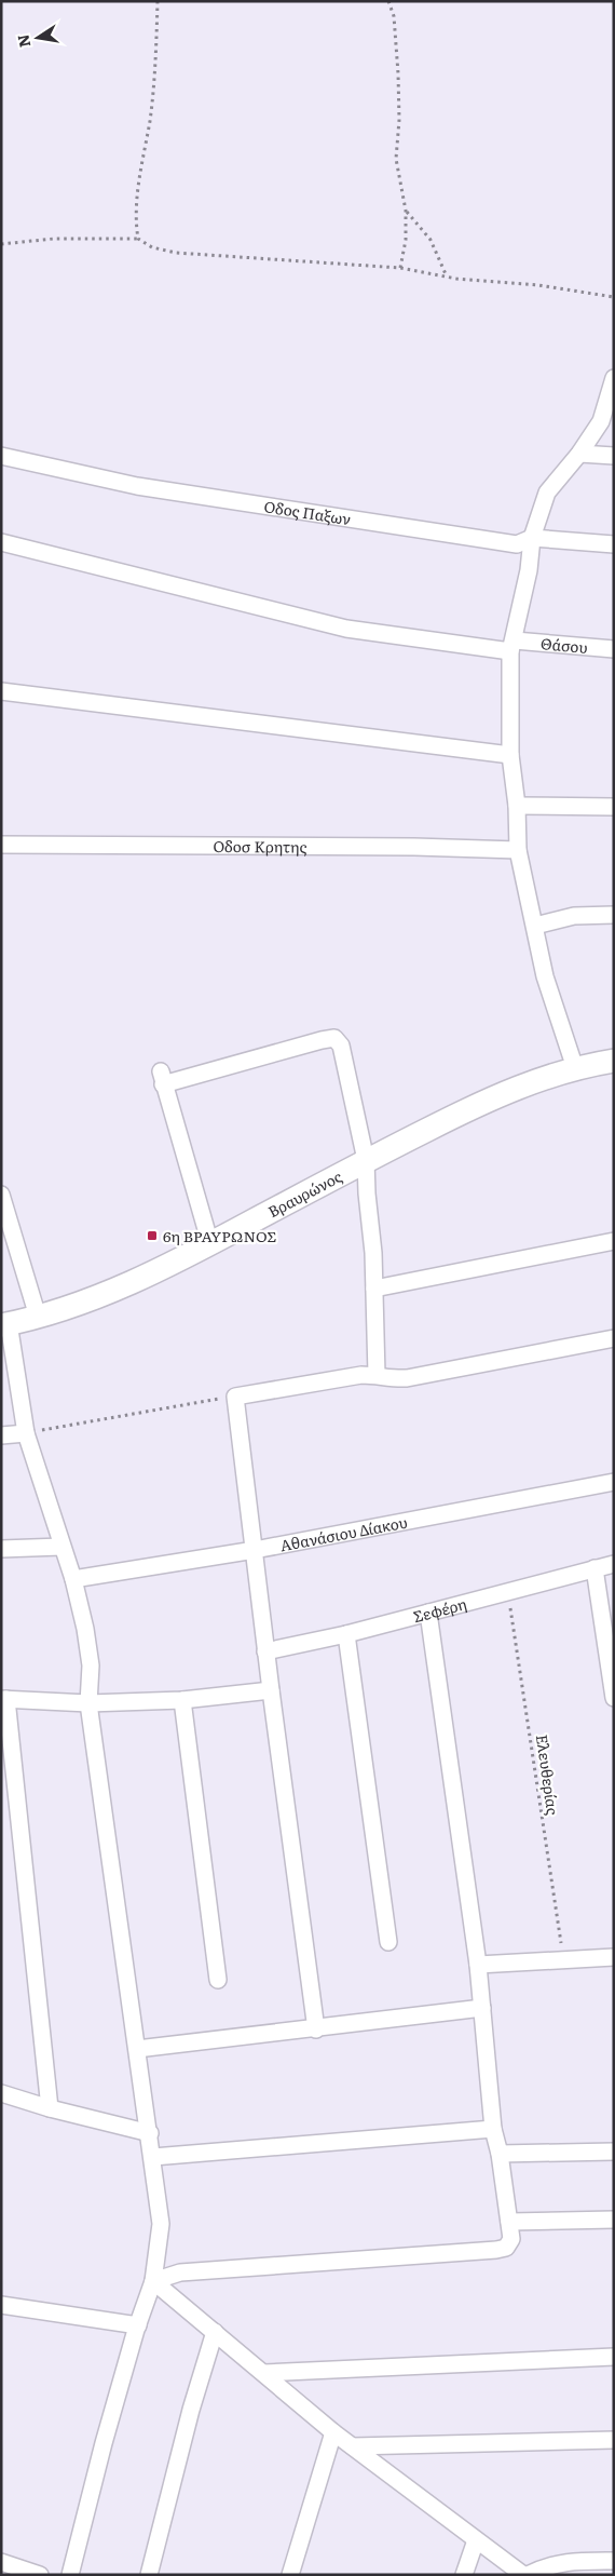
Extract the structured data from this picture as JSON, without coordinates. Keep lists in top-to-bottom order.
{
  "streets": {
    "main road": ["Βραυρώνος"],
    "street": [
      "Οδος Παξων",
      "Θάσου",
      "Οδοσ Κρητης",
      "Αθανάσιου Δίακου",
      "Σεφέρη"
    ],
    "path": ["Ελευθερίας"]
  },
  "crossings": [
    ["Σεφέρη", "Ελευθερίας"]
  ],
  "places": {
    "transit": ["6η ΒΡΑΥΡΩΝΟΣ"]
  },
  "north": "left"
}
